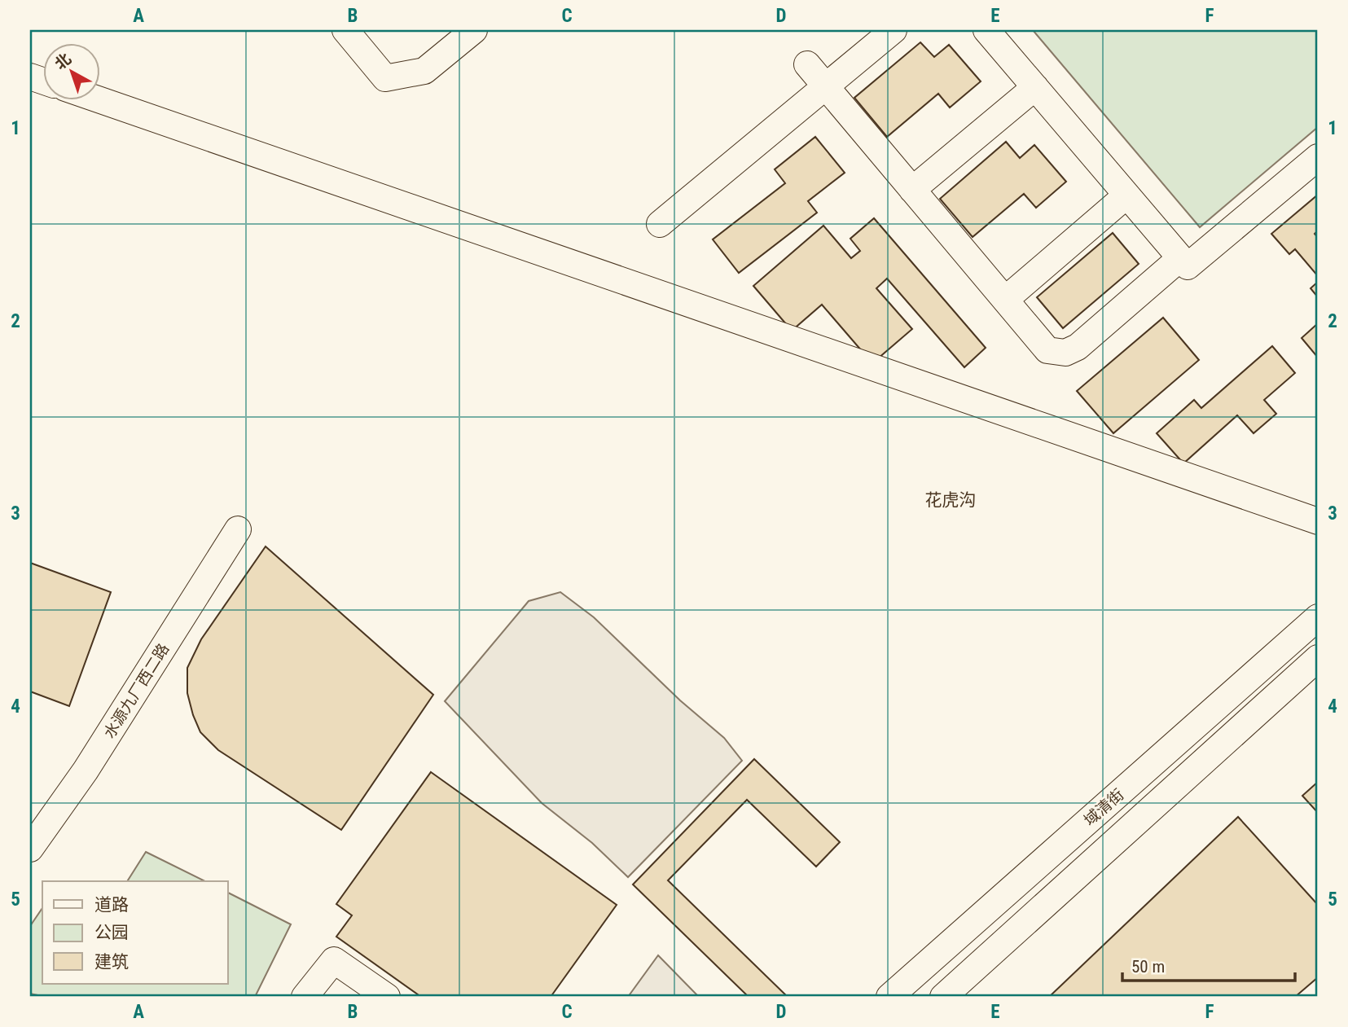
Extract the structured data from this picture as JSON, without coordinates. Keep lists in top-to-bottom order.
{
  "streets": {
    "street": ["水源九厂西二路", "域清街"]
  },
  "districts": ["花虎沟"],
  "legend": ["道路", "公园", "建筑"],
  "scale_bar": "50 m",
  "north": "top left",
  "grid": {
    "columns": [
      "A",
      "B",
      "C",
      "D",
      "E",
      "F"
    ],
    "rows": [
      "1",
      "2",
      "3",
      "4",
      "5"
    ]
  }
}
